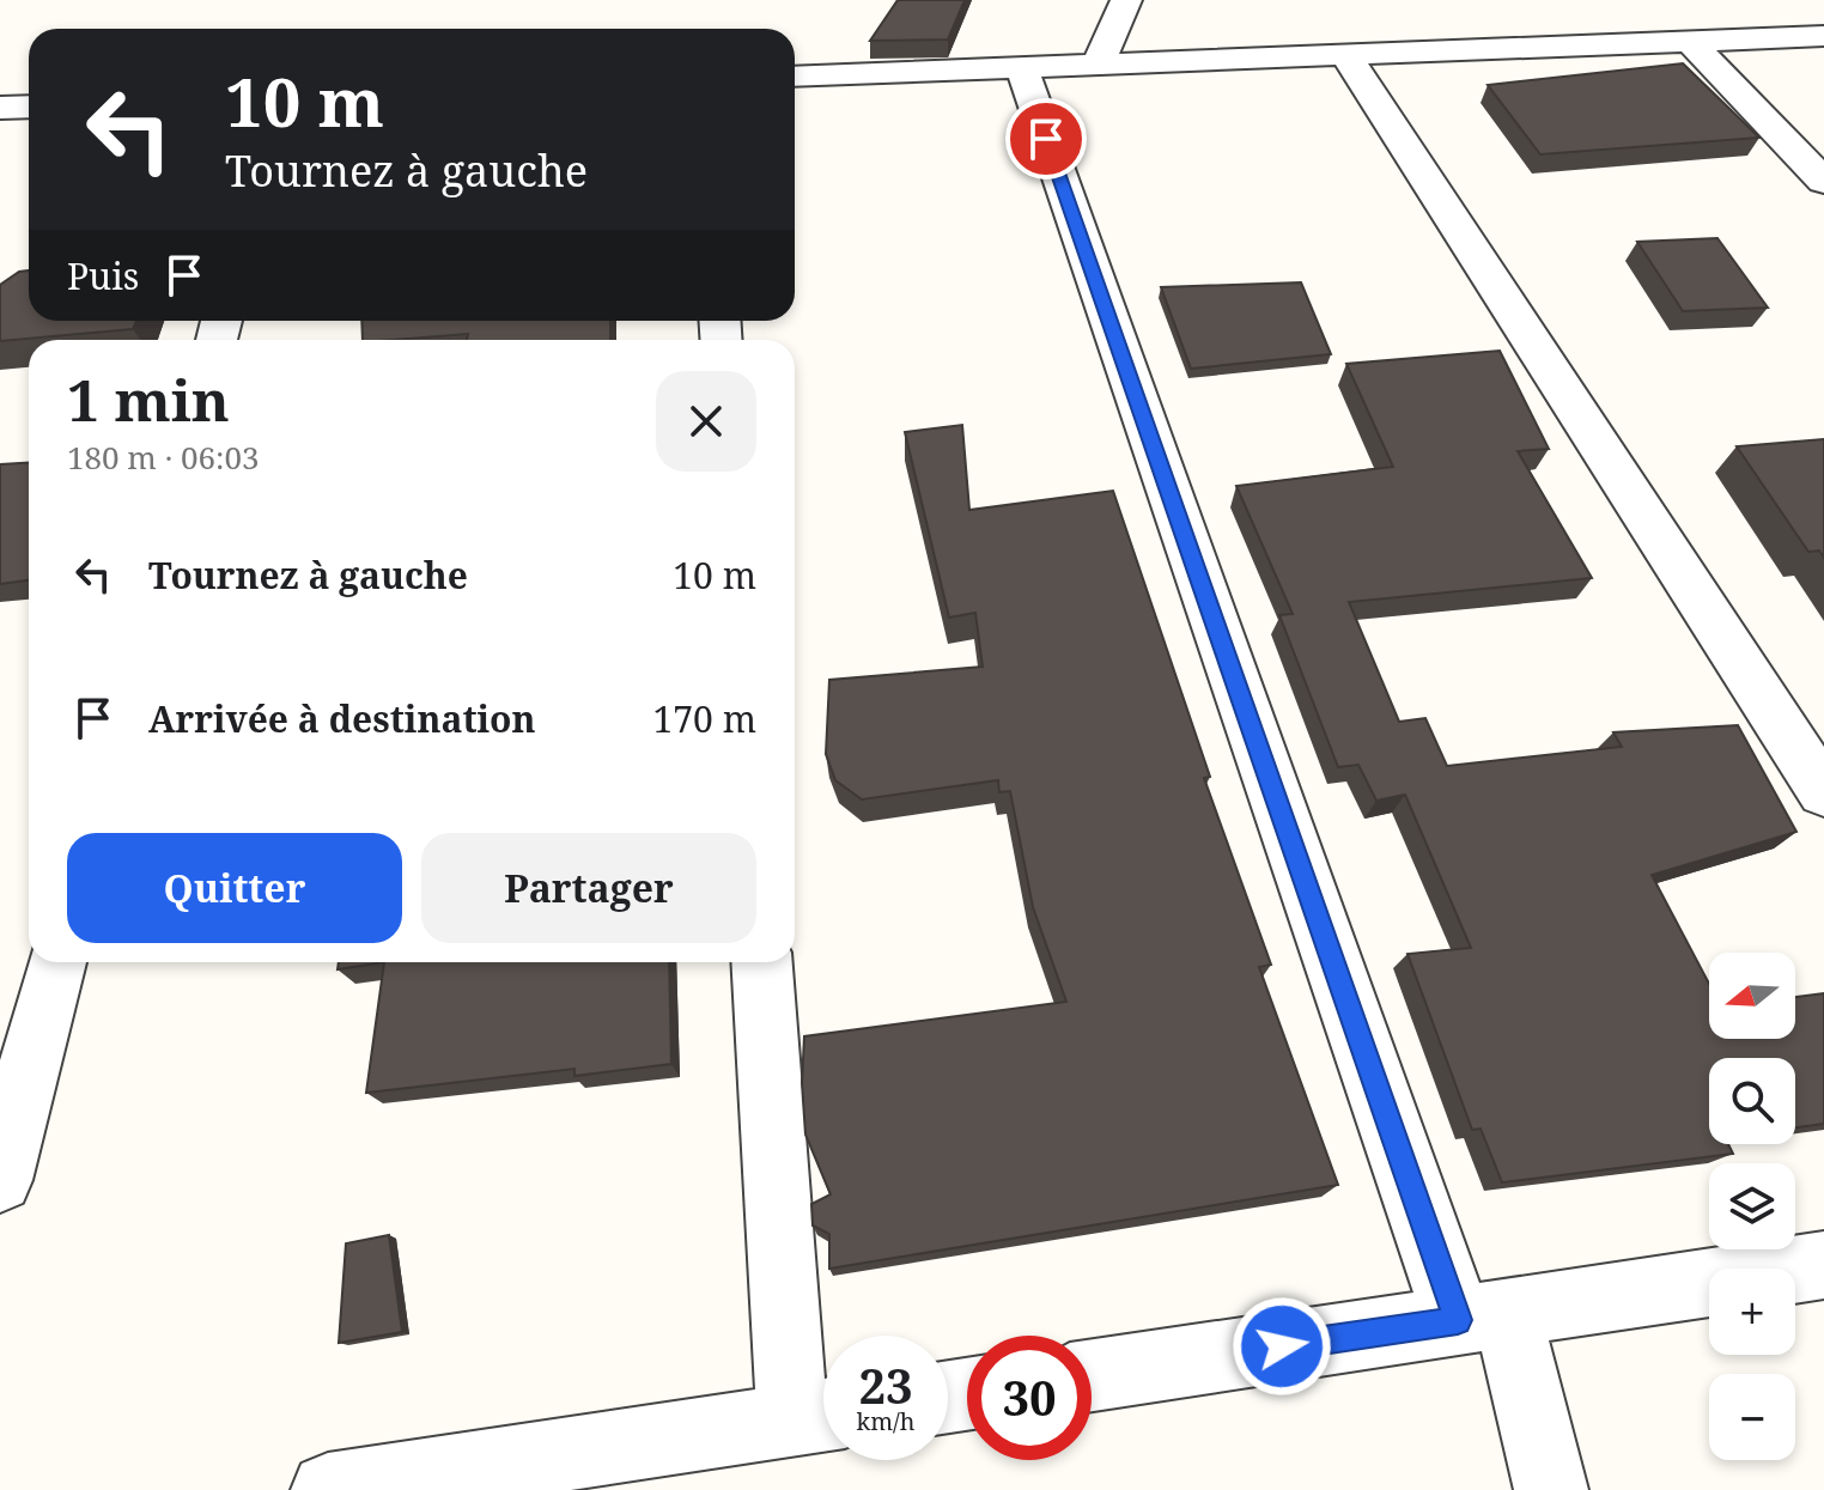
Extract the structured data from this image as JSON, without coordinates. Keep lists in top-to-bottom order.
{
  "north": "left",
  "page": {
    "turn": ["10 m", "Tournez à gauche"],
    "then": "Puis",
    "heading": ["1 min", "180 m · 06:03"],
    "list": [
      {
        "name": "Tournez à gauche",
        "value": "10 m"
      },
      {
        "name": "Arrivée à destination",
        "value": "170 m"
      }
    ],
    "buttons": ["Quitter", "Partager"],
    "map_buttons": ["+", "−"],
    "speed": "23 km/h",
    "limit": "30"
  }
}
